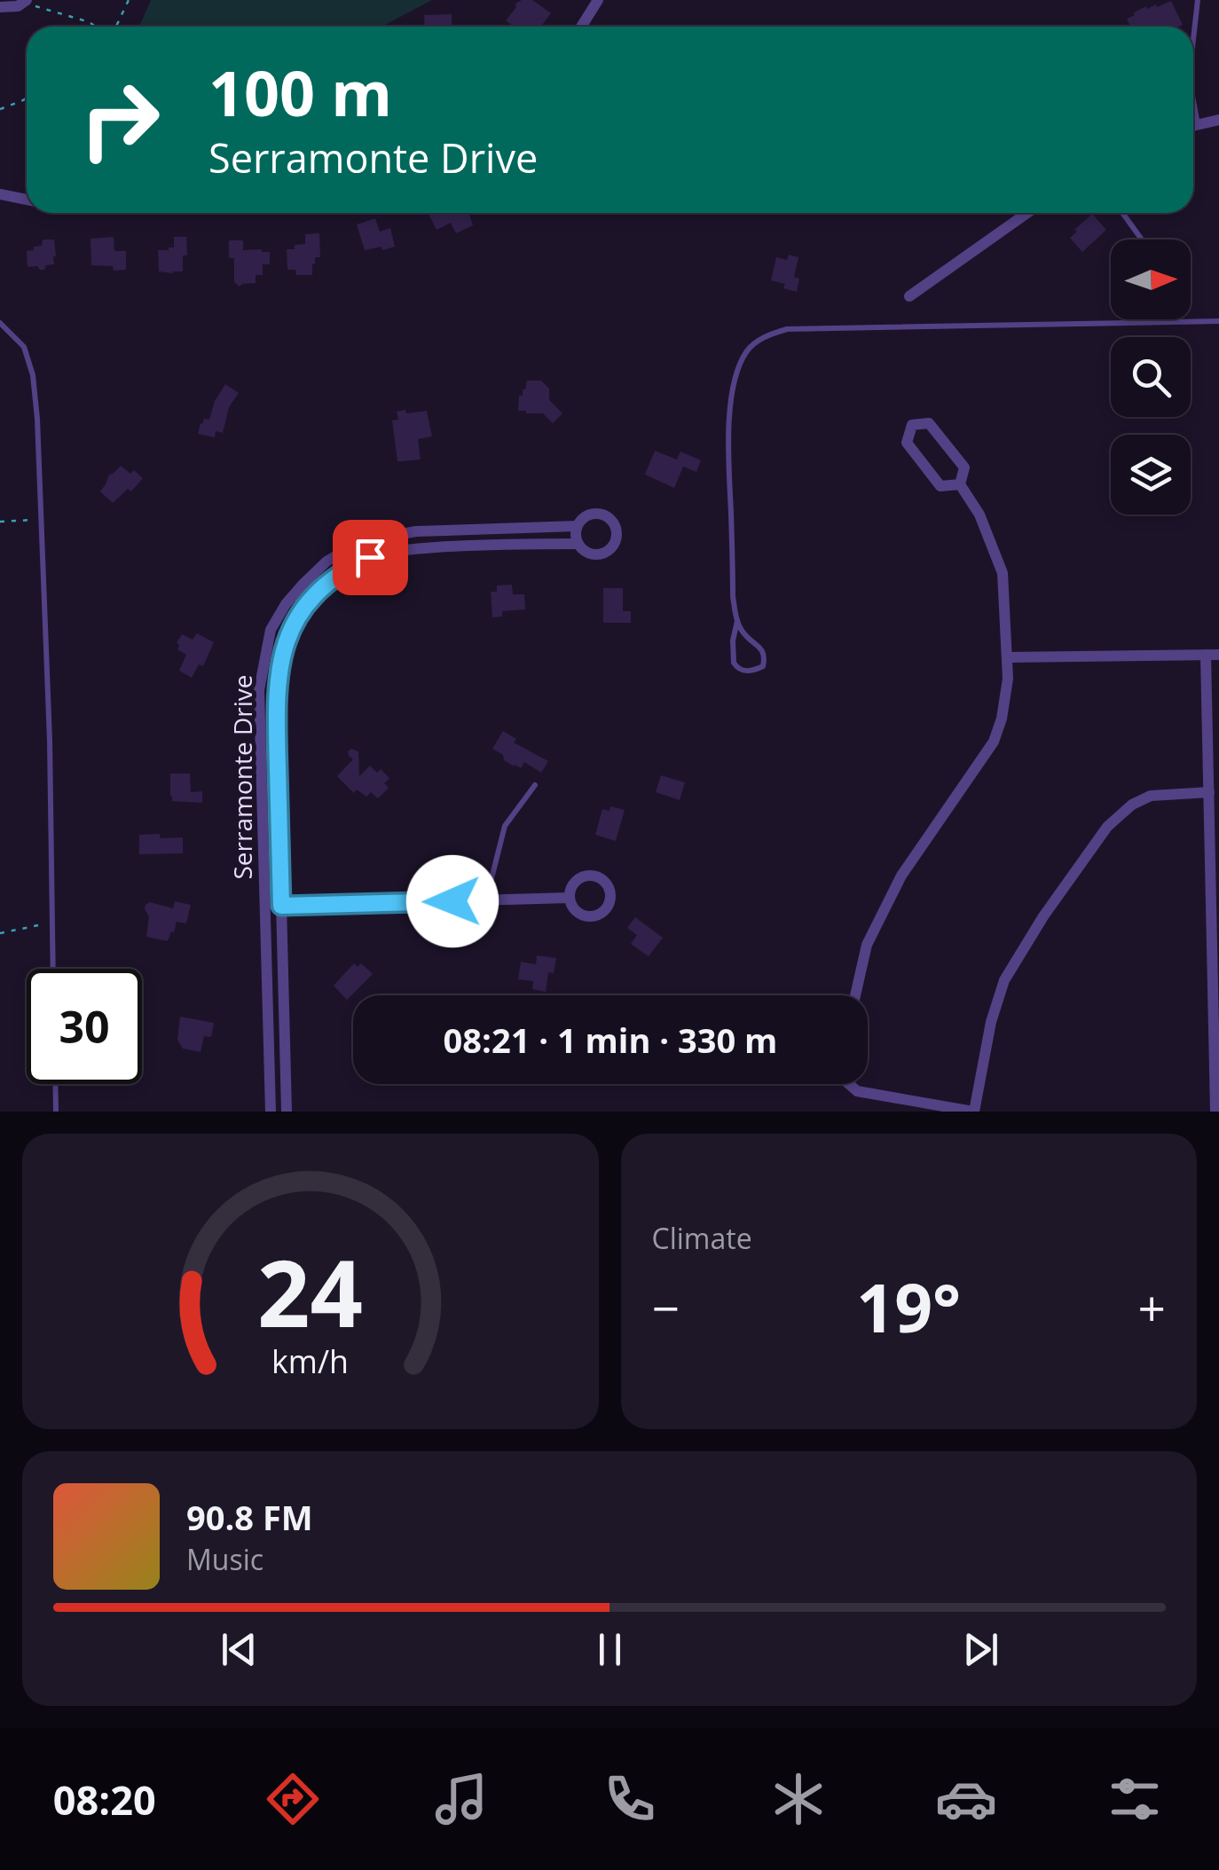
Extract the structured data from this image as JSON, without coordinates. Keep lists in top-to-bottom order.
{
  "streets": {
    "street": ["Serramonte Drive"]
  },
  "north": "right",
  "page": {
    "turn": ["100 m", "Serramonte Drive"],
    "limit": "30",
    "trip": "08:21 · 1 min · 330 m",
    "tile": "Climate",
    "heat": ["−", "19°", "+"],
    "song": ["90.8 FM", "Music"],
    "tabs": "08:20",
    "gauge": ["24", "km/h"]
  }
}
